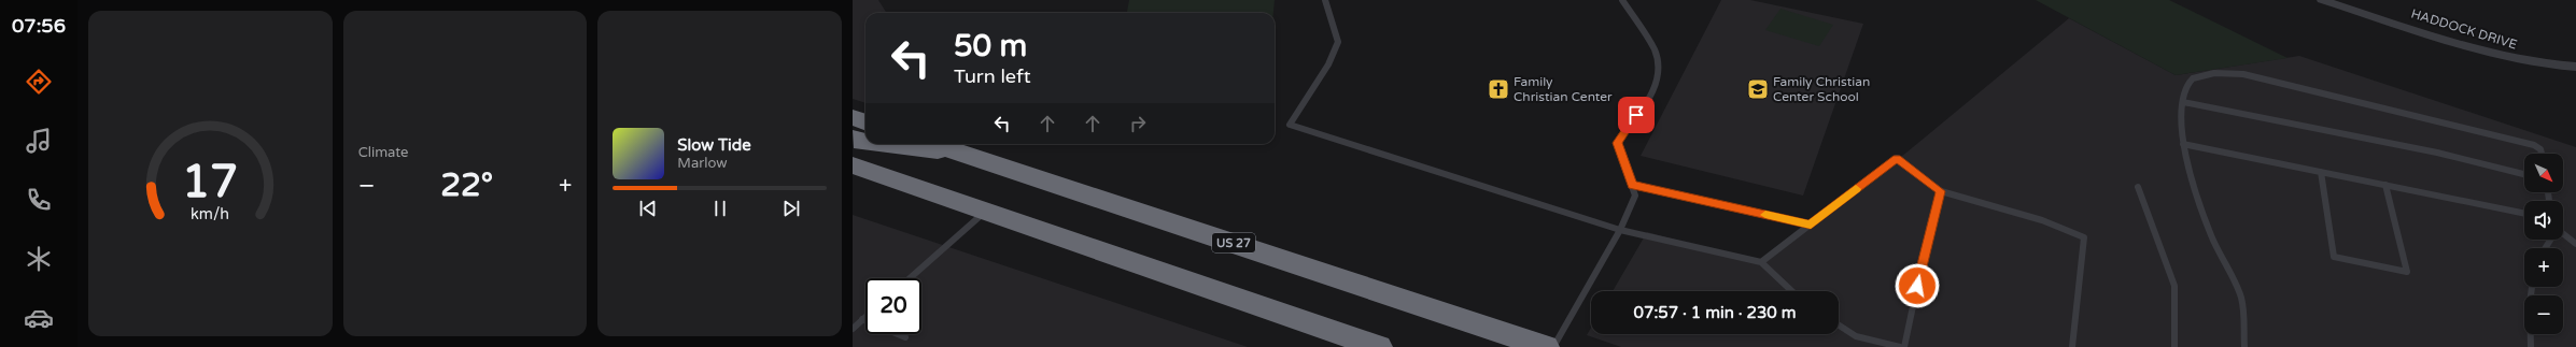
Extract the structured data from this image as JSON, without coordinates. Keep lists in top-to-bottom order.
{
  "streets": {
    "highway": ["US 27"],
    "street": ["HADDOCK DRIVE"]
  },
  "places": {
    "church": ["Family Christian Center"],
    "school or university": ["Family Christian Center School"]
  },
  "north": "bottom right",
  "page": {
    "tabs": "07:56",
    "tile": "Climate",
    "turn": ["50 m", "Turn left"],
    "song": ["Slow Tide", "Marlow"],
    "map_buttons": ["+", "−"],
    "heat": ["−", "22°", "+"],
    "limit": "20",
    "trip": "07:57 · 1 min · 230 m",
    "gauge": ["17", "km/h"]
  }
}
